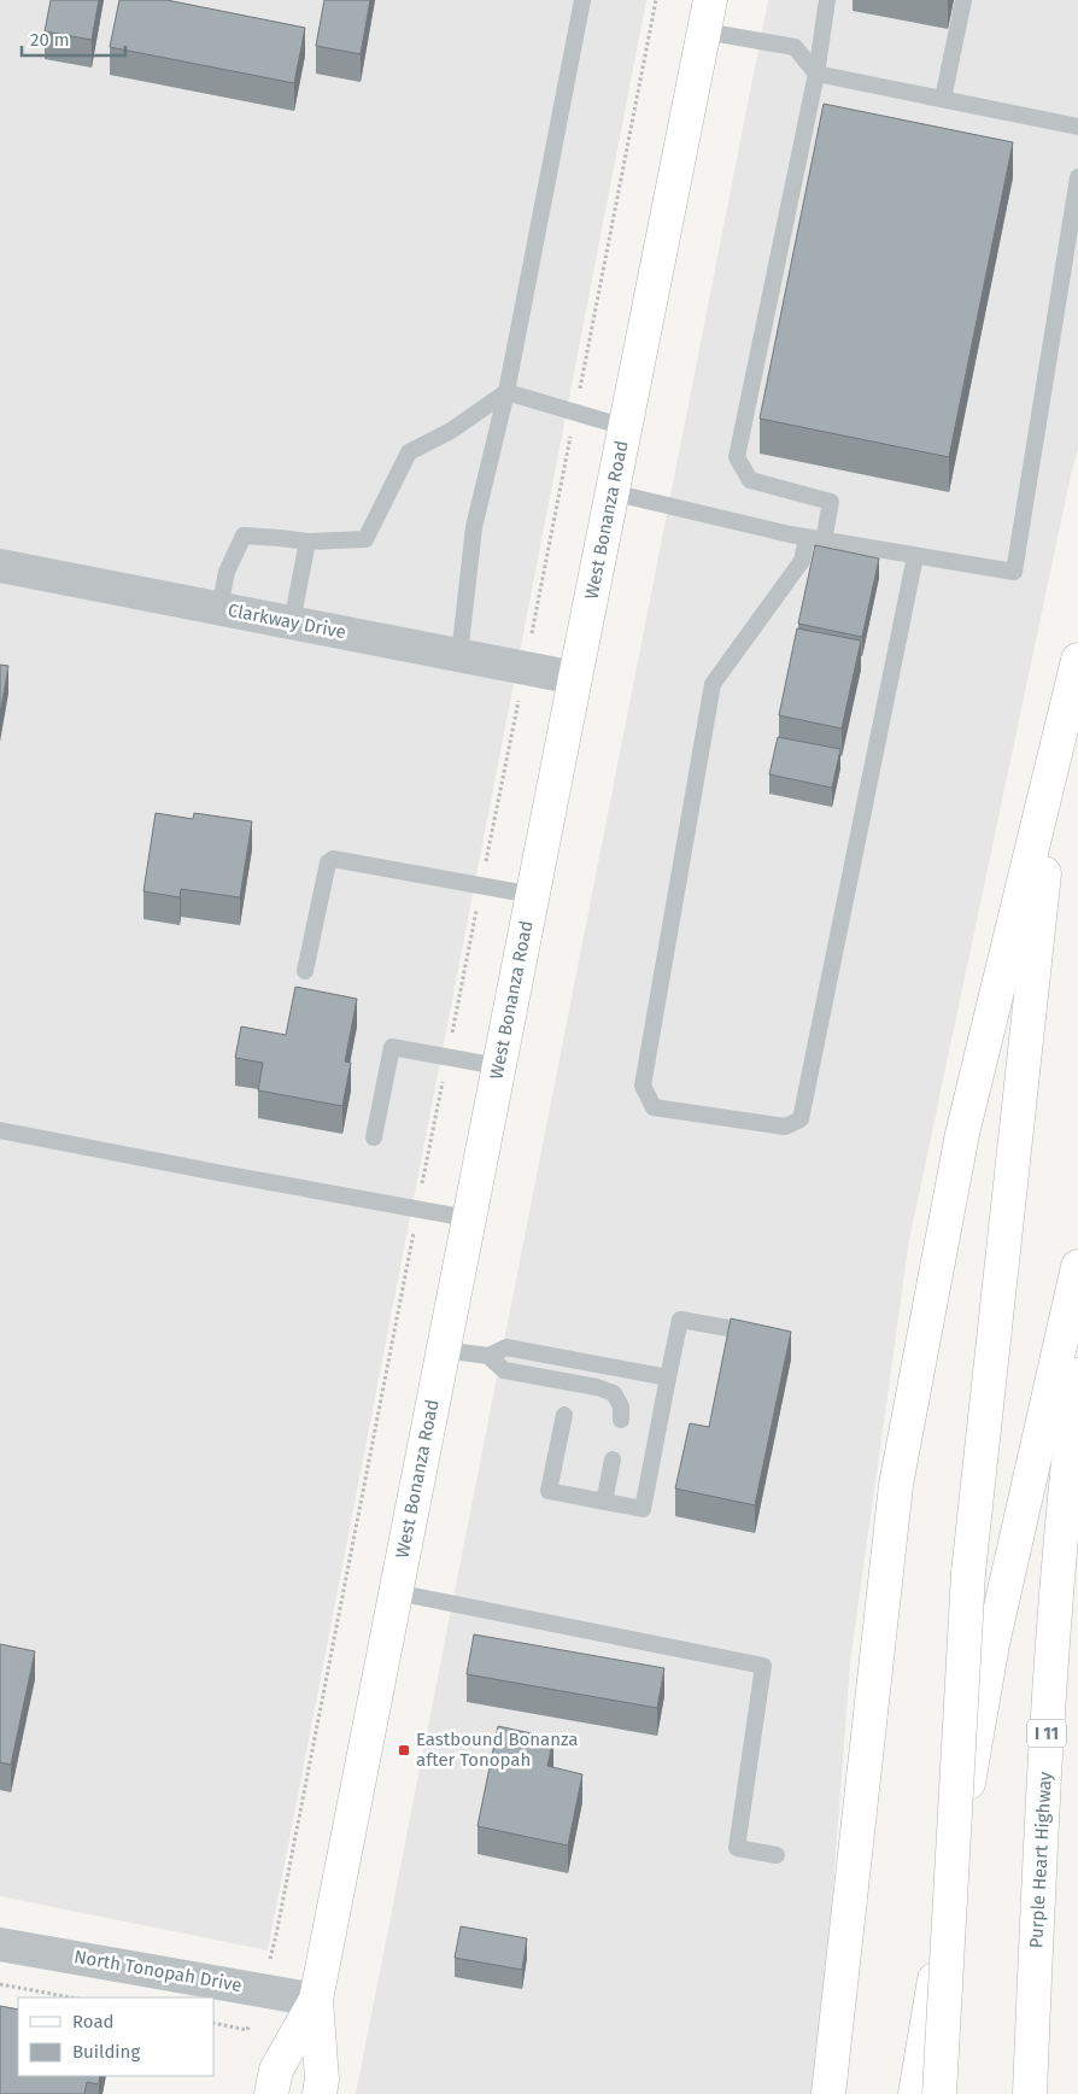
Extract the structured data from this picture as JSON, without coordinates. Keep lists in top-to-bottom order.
{
  "streets": {
    "main road": ["West Bonanza Road", "I 11", "Purple Heart Highway"],
    "street": ["Clarkway Drive", "North Tonopah Drive"]
  },
  "crossings": [
    ["West Bonanza Road", "Clarkway Drive"],
    ["West Bonanza Road", "North Tonopah Drive"]
  ],
  "places": {
    "transit": ["Eastbound Bonanza after Tonopah"]
  },
  "legend": ["Road", "Building"],
  "scale_bar": "20 m"
}
